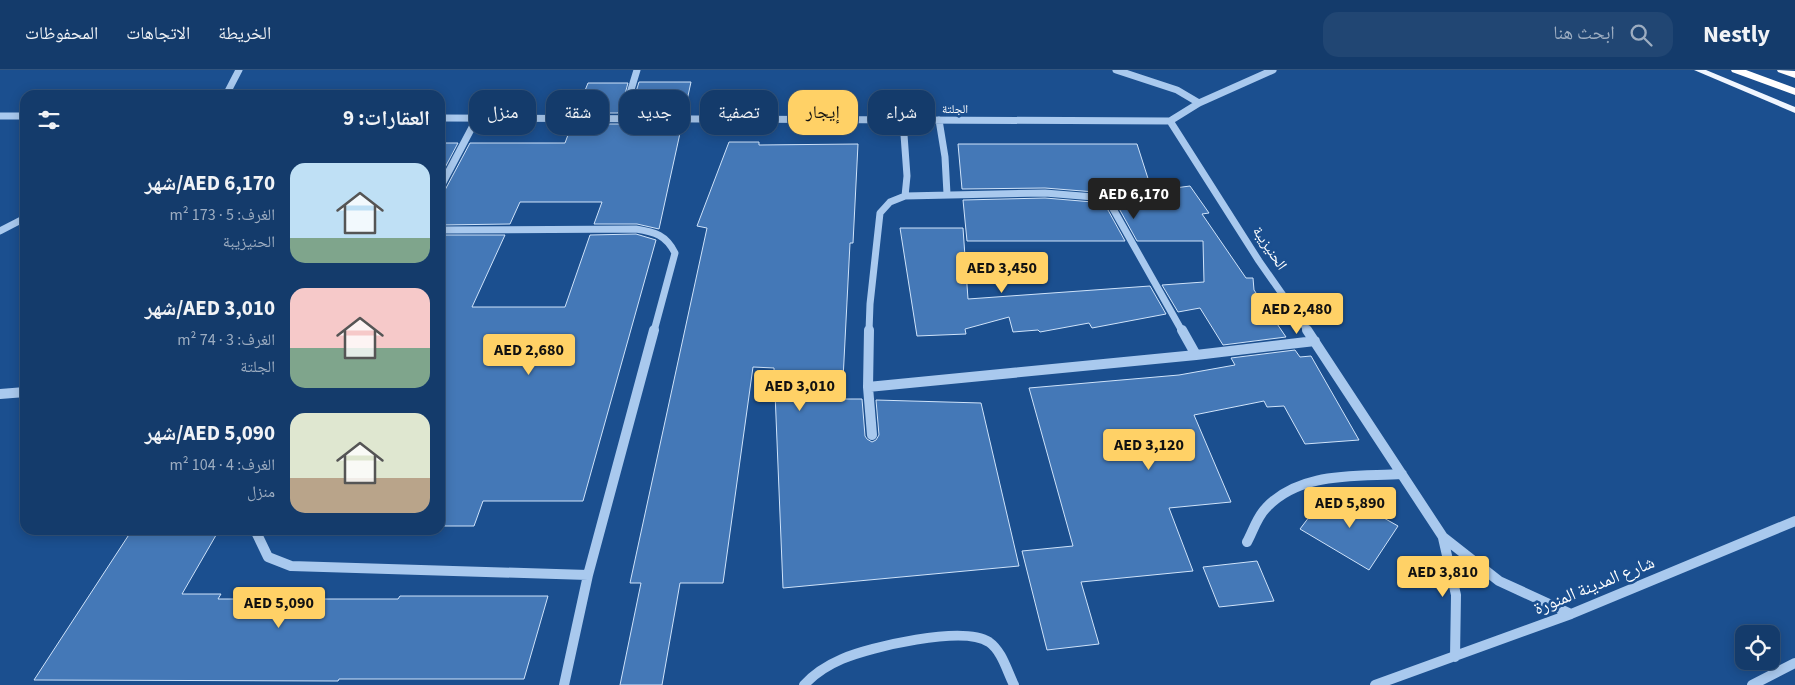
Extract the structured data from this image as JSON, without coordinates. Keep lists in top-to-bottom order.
{
  "streets": {
    "street": ["الجلتة", "الحنيزيبة", "شارع المدينة المنورة"]
  },
  "crossings": [
    ["الجلتة", "الحنيزيبة"],
    ["الحنيزيبة", "شارع المدينة المنورة"]
  ],
  "page": {
    "header": "Nestly",
    "search": "ابحث هنا",
    "nav": ["الخريطة", "الاتجاهات", "المحفوظات"],
    "chip": [
      "شراء",
      "إيجار",
      "تصفية",
      "جديد",
      "شقة",
      "منزل"
    ],
    "heading": "العقارات: 9",
    "list": [
      {
        "name": "AED 6,170/شهر",
        "note": "الغرف: 5 · 173 m² · الحنيزيبة"
      },
      {
        "name": "AED 3,010/شهر",
        "note": "الغرف: 3 · 74 m² · الجلتة"
      },
      {
        "name": "AED 5,090/شهر",
        "note": "الغرف: 4 · 104 m² · منزل"
      }
    ],
    "price": [
      "AED 6,170",
      "AED 3,450",
      "AED 2,480",
      "AED 2,680",
      "AED 3,010",
      "AED 3,120",
      "AED 5,890",
      "AED 3,810",
      "AED 5,090"
    ]
  }
}
